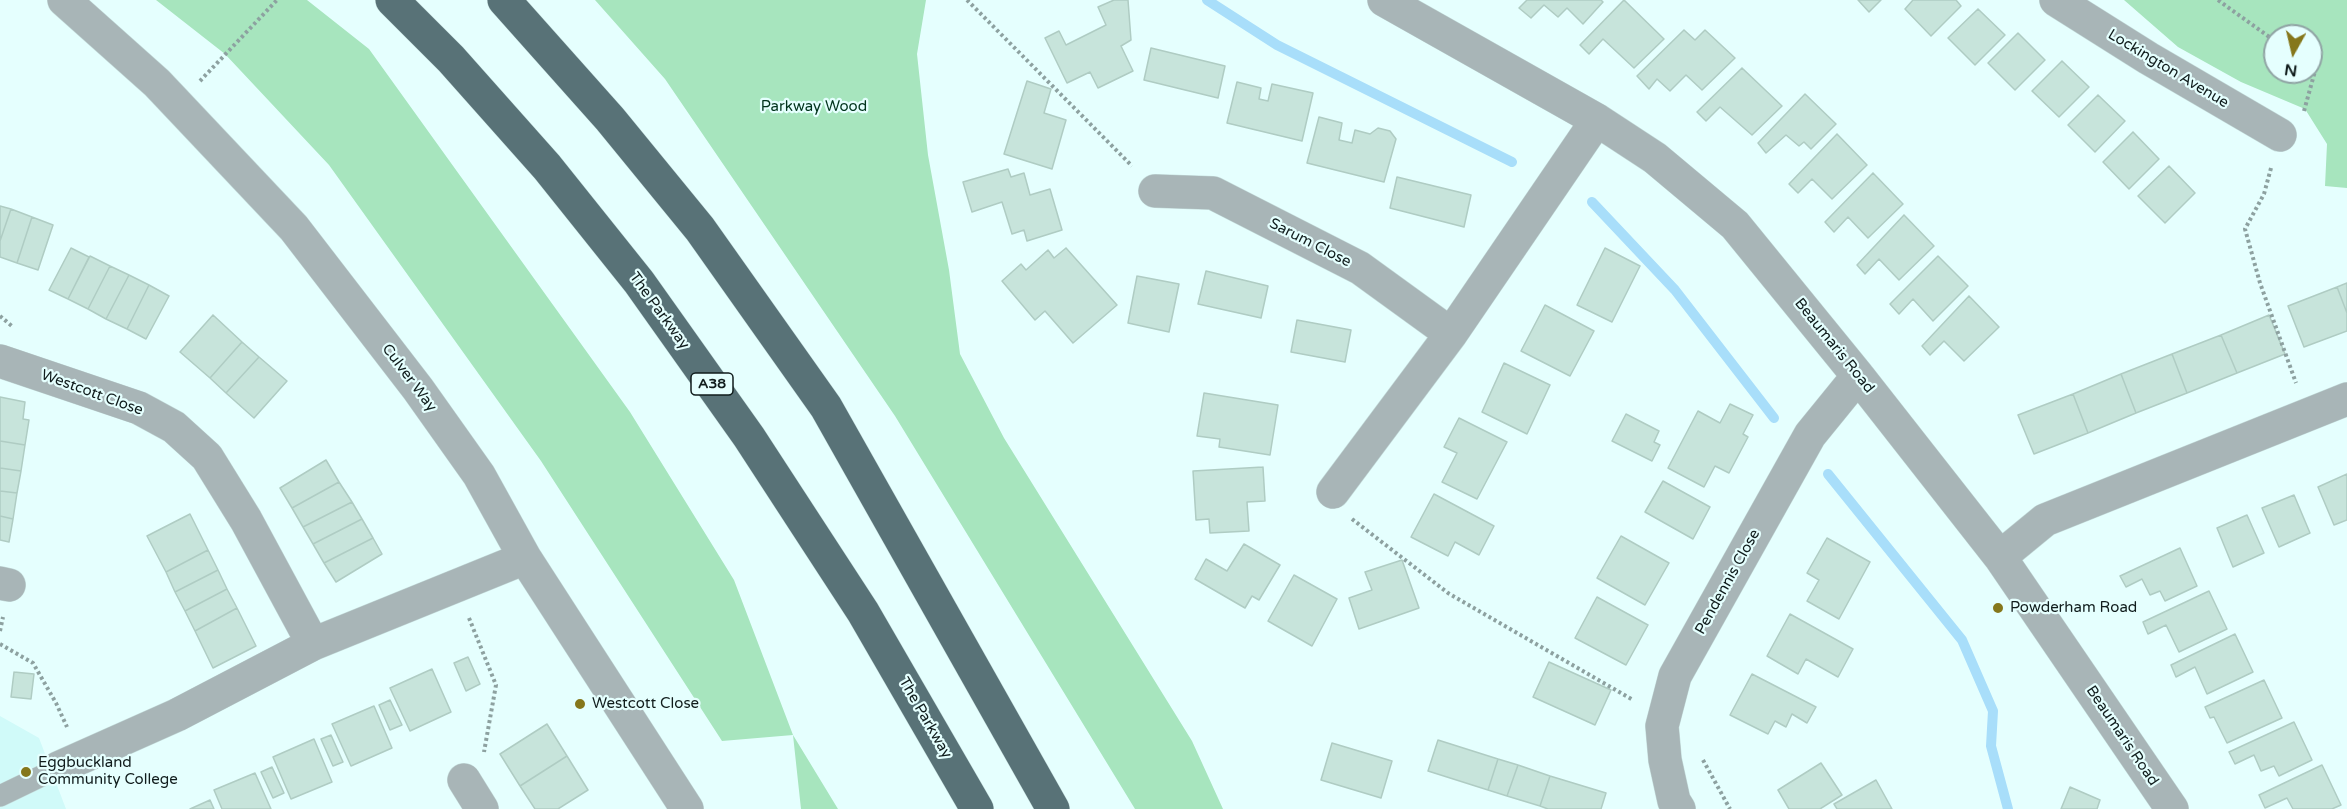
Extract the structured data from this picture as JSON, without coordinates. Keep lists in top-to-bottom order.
{
  "streets": {
    "highway": ["The Parkway", "A38"],
    "street": [
      "Lockington Avenue",
      "Sarum Close",
      "Beaumaris Road",
      "Culver Way",
      "Westcott Close",
      "Pendennis Close"
    ]
  },
  "crossings": [
    ["Beaumaris Road", "Pendennis Close"]
  ],
  "parks": ["Parkway Wood"],
  "places": ["Powderham Road", "Westcott Close", "Eggbuckland Community College"],
  "north": "bottom"
}
